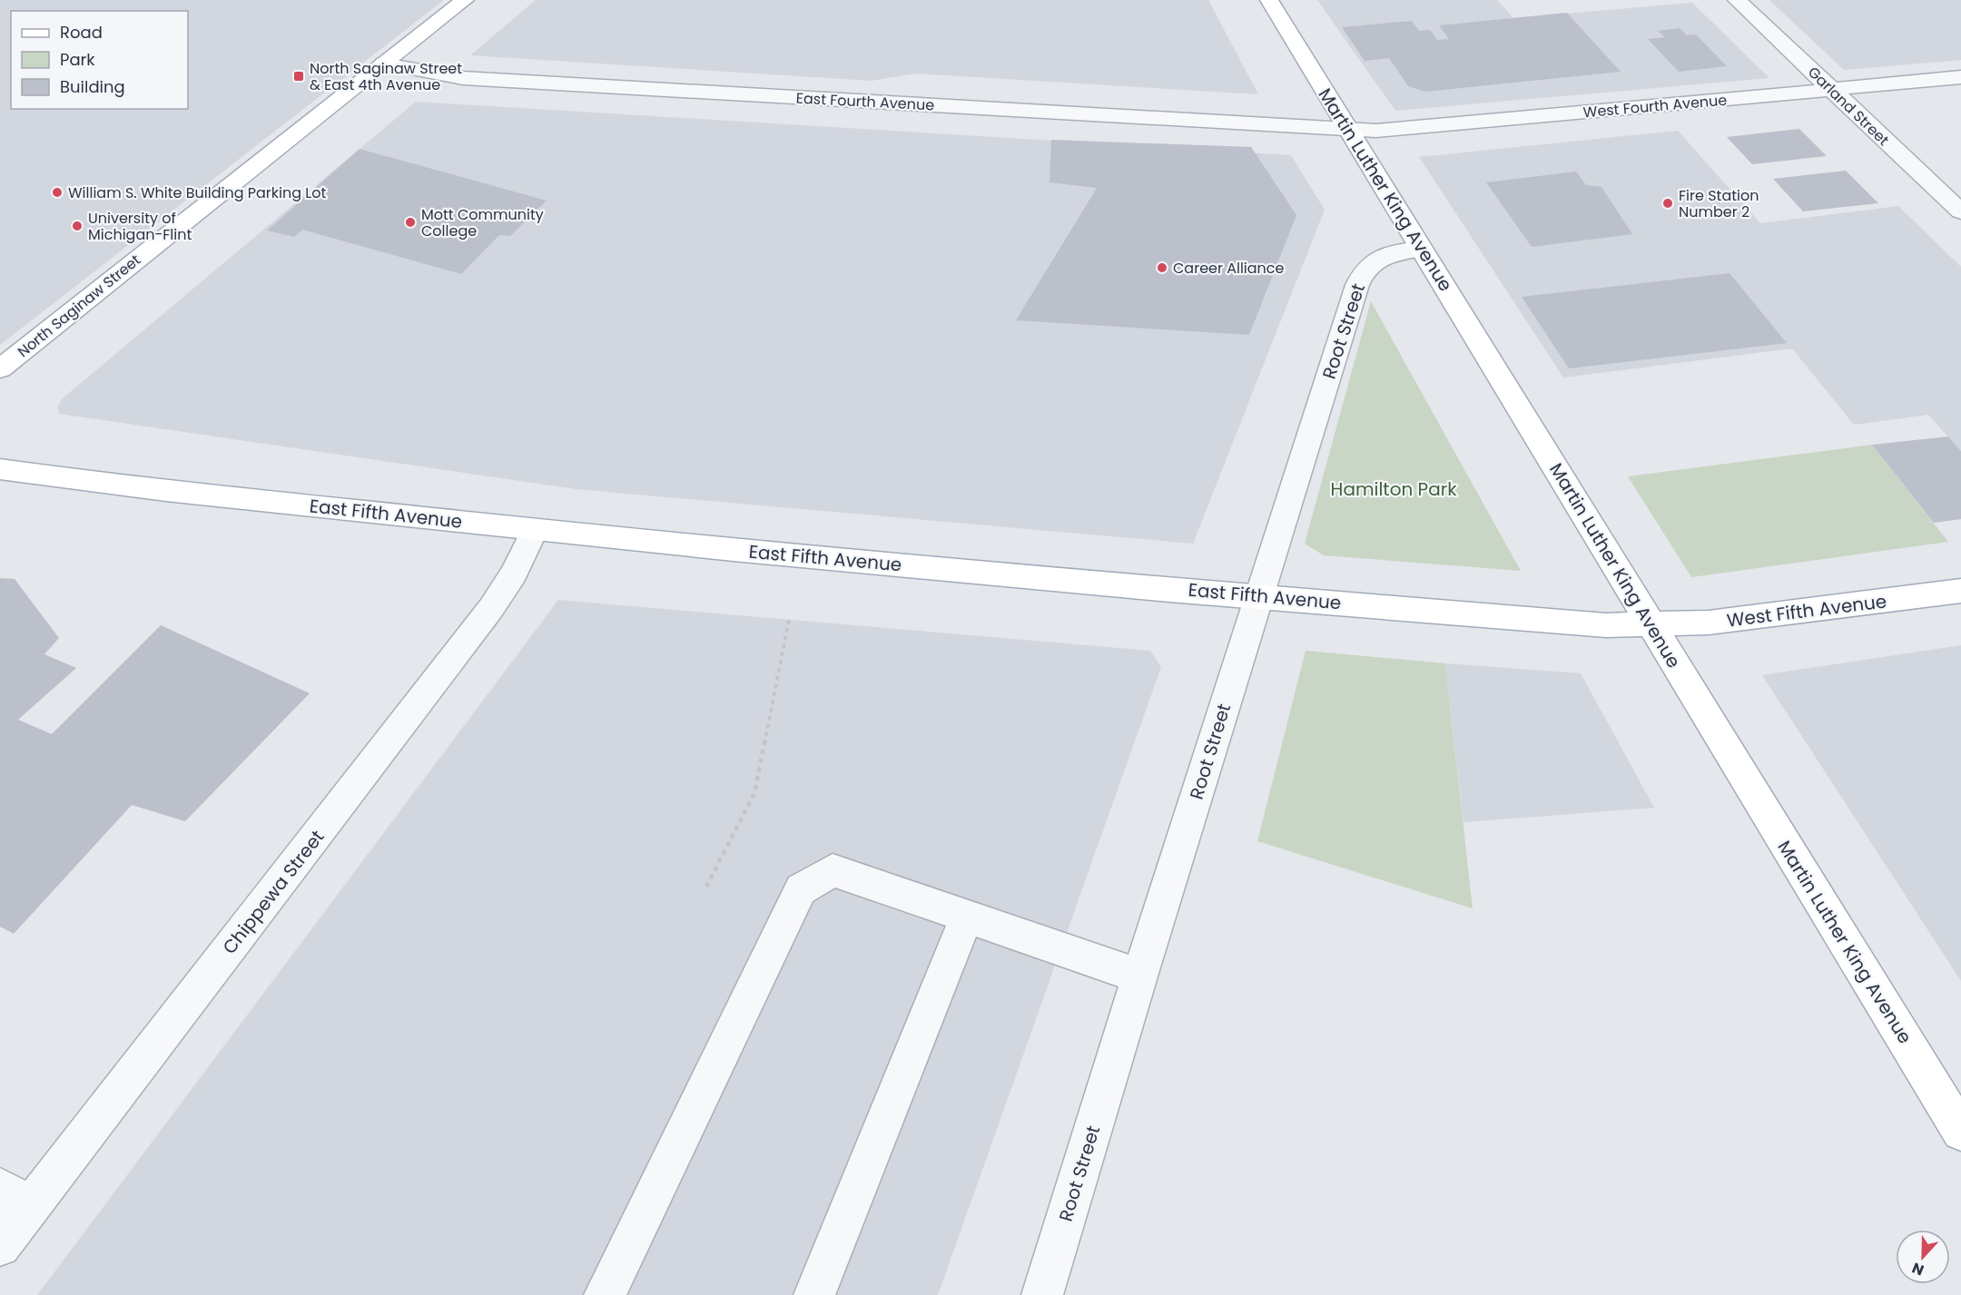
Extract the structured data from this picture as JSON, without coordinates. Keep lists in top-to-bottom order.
{
  "streets": {
    "main road": [
      "Martin Luther King Avenue",
      "North Saginaw Street",
      "East Fifth Avenue",
      "West Fifth Avenue"
    ],
    "street": [
      "East Fourth Avenue",
      "West Fourth Avenue",
      "Garland Street",
      "Root Street",
      "Chippewa Street"
    ]
  },
  "crossings": [
    ["East Fourth Avenue", "West Fourth Avenue"],
    ["East Fourth Avenue", "Martin Luther King Avenue"],
    ["East Fourth Avenue", "North Saginaw Street"],
    ["West Fourth Avenue", "Garland Street"],
    ["West Fourth Avenue", "Martin Luther King Avenue"],
    ["Martin Luther King Avenue", "Root Street"],
    ["Martin Luther King Avenue", "East Fifth Avenue"],
    ["Martin Luther King Avenue", "West Fifth Avenue"],
    ["Root Street", "East Fifth Avenue"],
    ["East Fifth Avenue", "West Fifth Avenue"],
    ["East Fifth Avenue", "Chippewa Street"]
  ],
  "parks": ["Hamilton Park"],
  "places": {
    "transit": ["North Saginaw Street & East 4th Avenue"],
    "other": [
      "William S. White Building Parking Lot",
      "Fire Station Number 2",
      "Mott Community College",
      "University of Michigan-Flint",
      "Career Alliance"
    ]
  },
  "legend": ["Road", "Park", "Building"],
  "north": "bottom"
}
